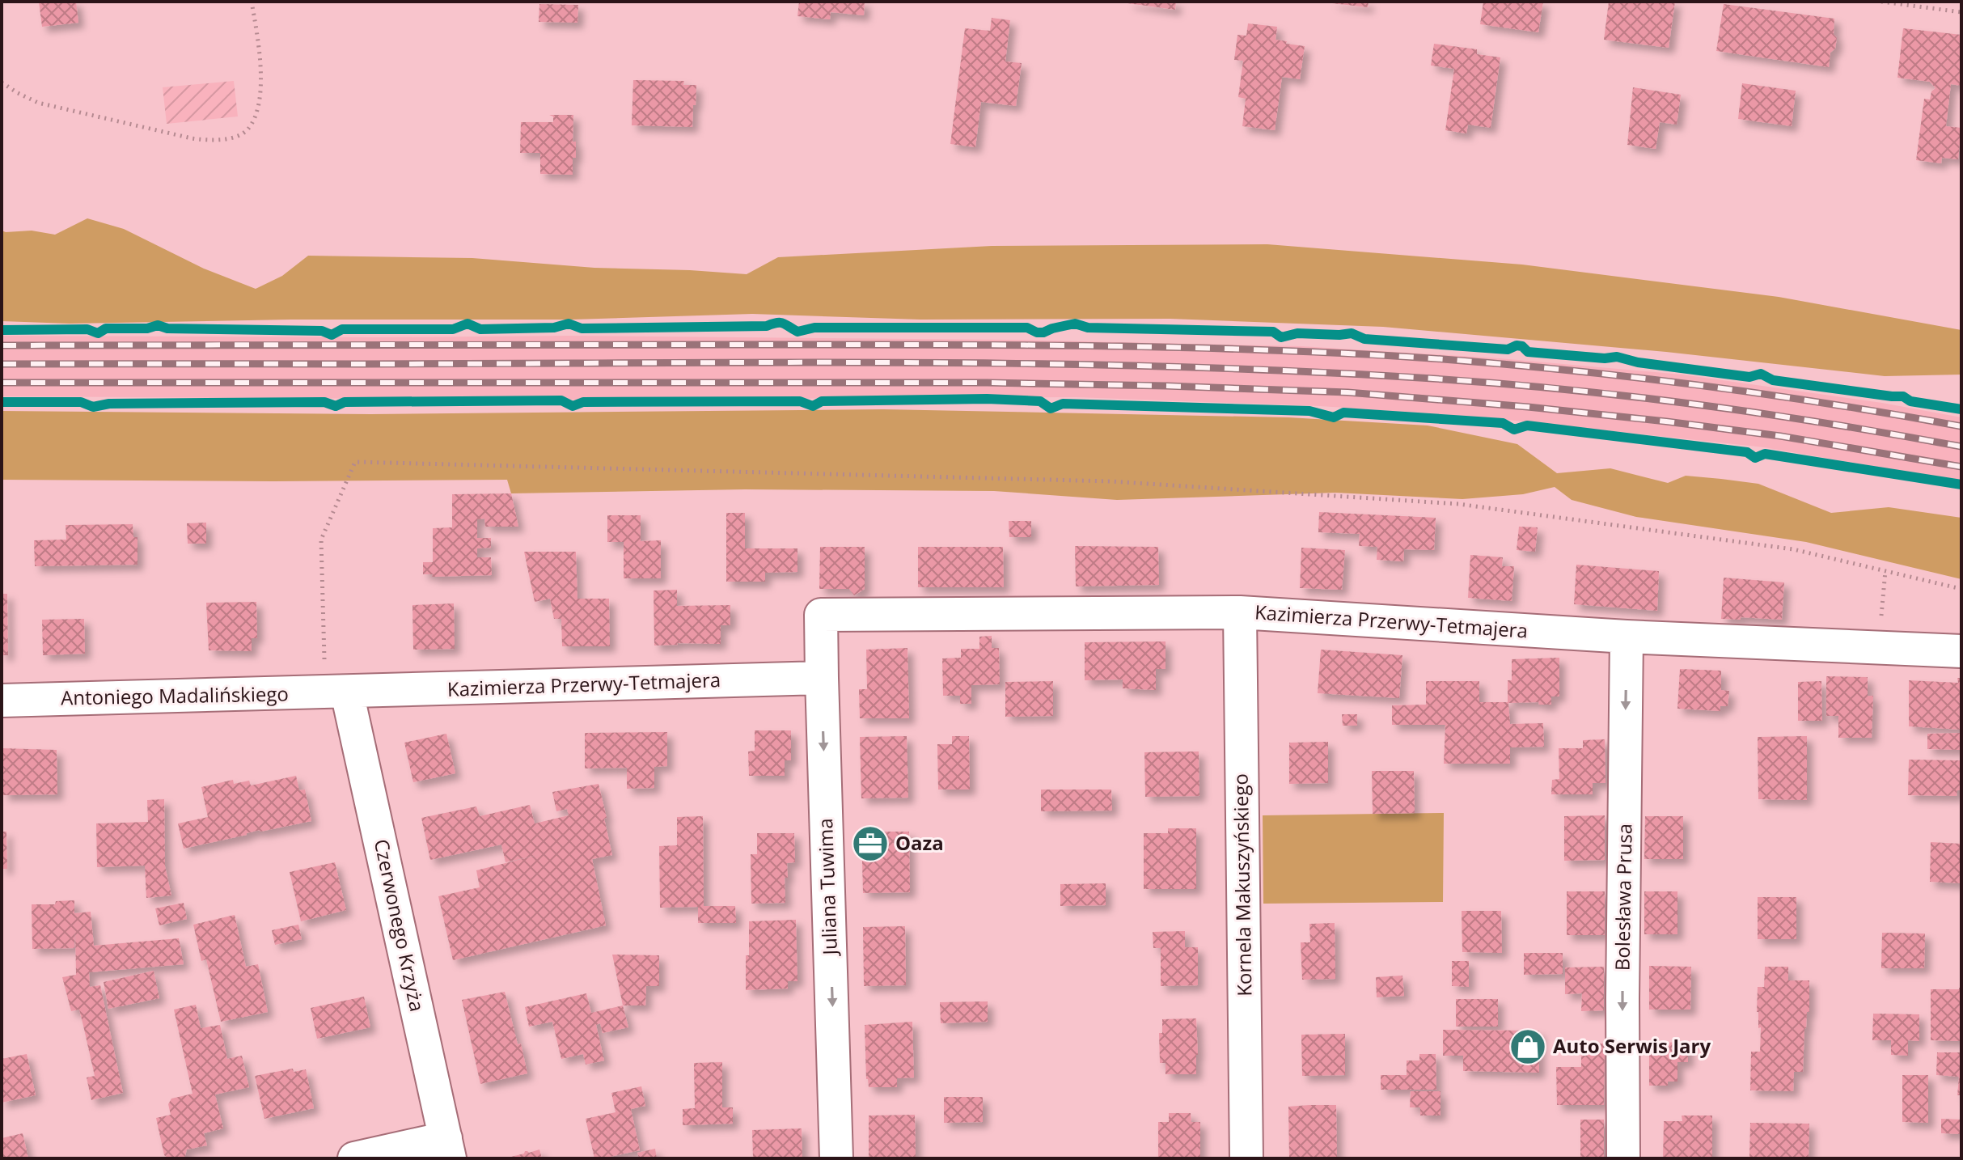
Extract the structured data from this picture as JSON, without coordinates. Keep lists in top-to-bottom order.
{
  "streets": {
    "street": [
      "Kazimierza Przerwy-Tetmajera",
      "Antoniego Madalińskiego",
      "Kornela Makuszyńskiego",
      "Juliana Tuwima",
      "Bolesława Prusa",
      "Czerwonego Krzyża"
    ]
  },
  "crossings": [
    ["Kazimierza Przerwy-Tetmajera", "Antoniego Madalińskiego"],
    ["Kazimierza Przerwy-Tetmajera", "Kornela Makuszyńskiego"],
    ["Kazimierza Przerwy-Tetmajera", "Juliana Tuwima"],
    ["Kazimierza Przerwy-Tetmajera", "Bolesława Prusa"],
    ["Kazimierza Przerwy-Tetmajera", "Czerwonego Krzyża"],
    ["Antoniego Madalińskiego", "Czerwonego Krzyża"]
  ],
  "one_way": ["Juliana Tuwima", "Bolesława Prusa"],
  "places": {
    "office": ["Oaza"],
    "shop": ["Auto Serwis Jary"]
  }
}
